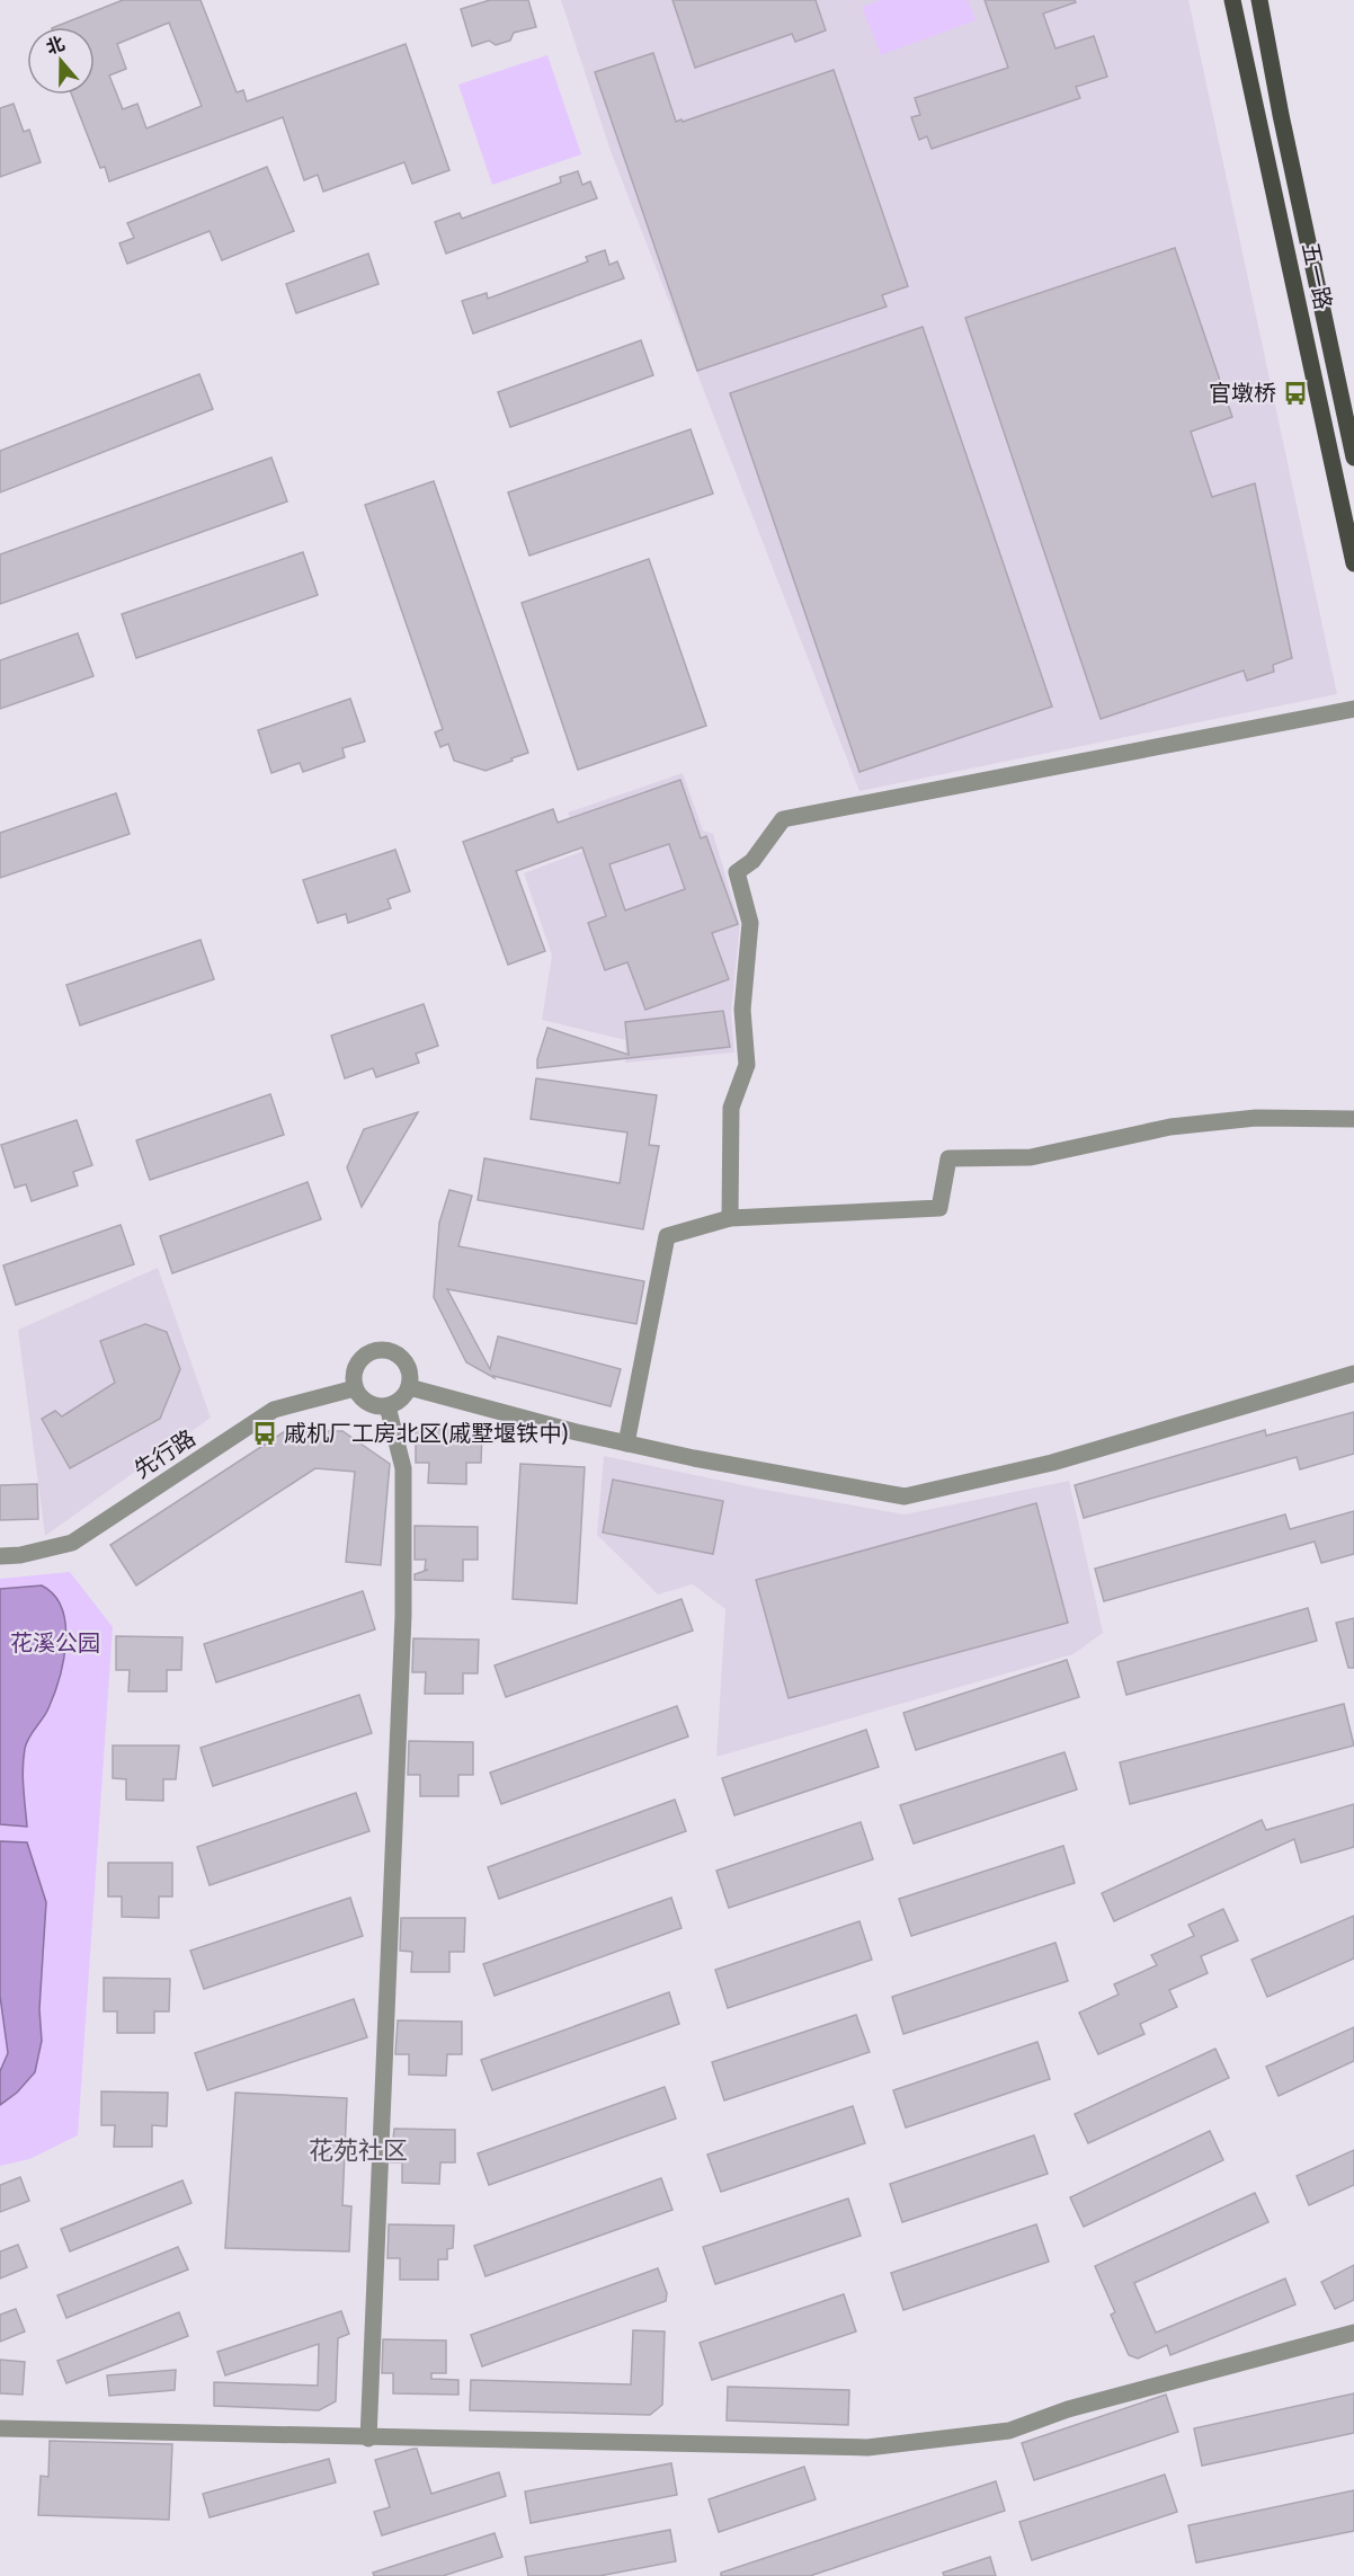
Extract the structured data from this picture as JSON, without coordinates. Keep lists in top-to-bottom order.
{
  "streets": {
    "main road": ["五一路"],
    "street": ["先行路"]
  },
  "districts": ["花苑社区"],
  "parks": ["花溪公园"],
  "places": {
    "bus stop": ["官墩桥", "戚机厂工房北区(戚墅堰铁中)"]
  },
  "north": "top"
}
